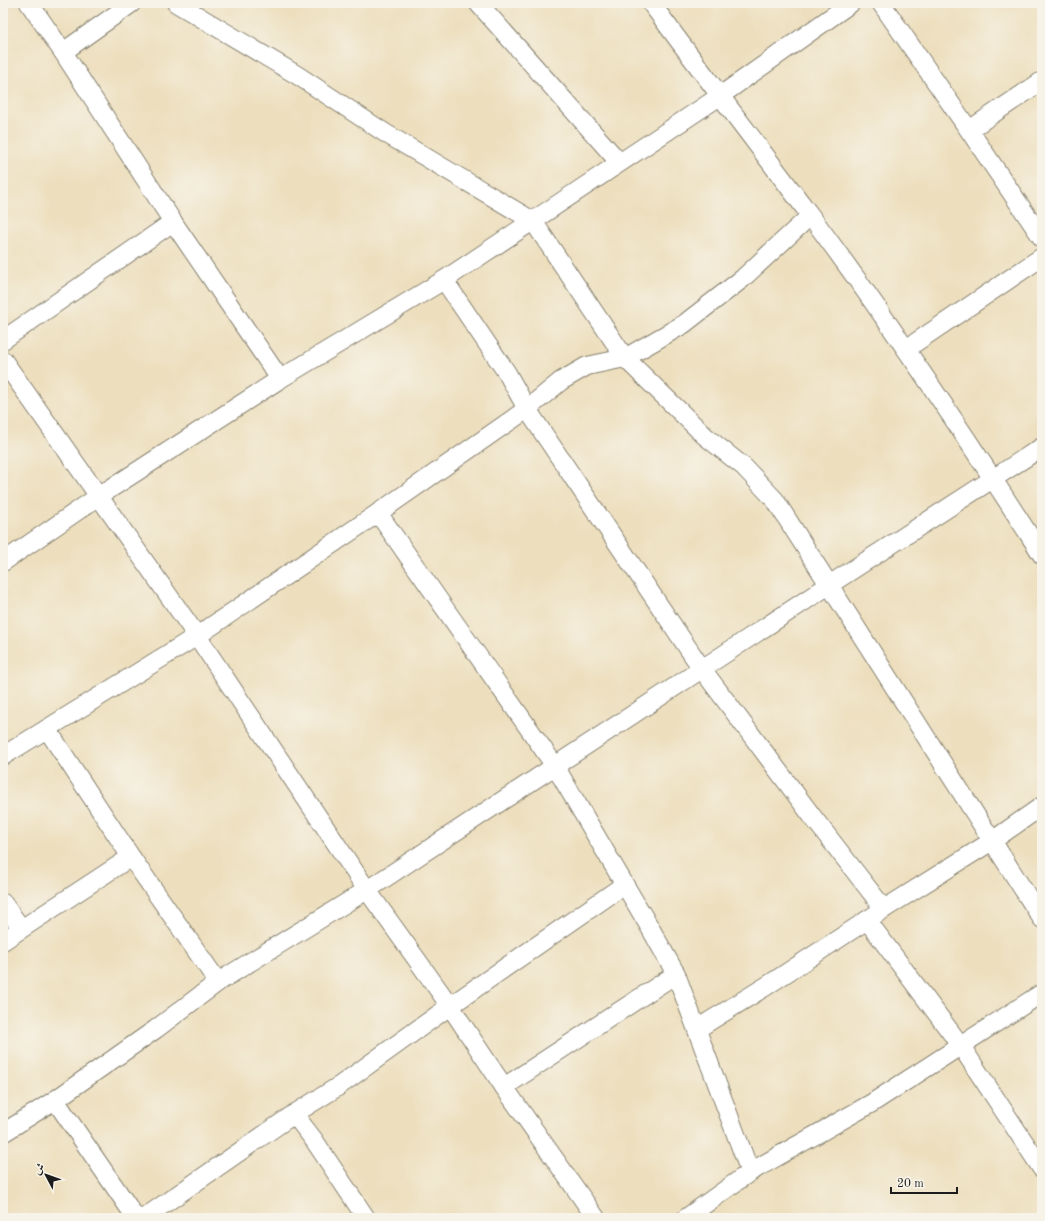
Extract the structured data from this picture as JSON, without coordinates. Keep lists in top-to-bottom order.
{
  "scale_bar": "20 m",
  "north": "top left"
}
